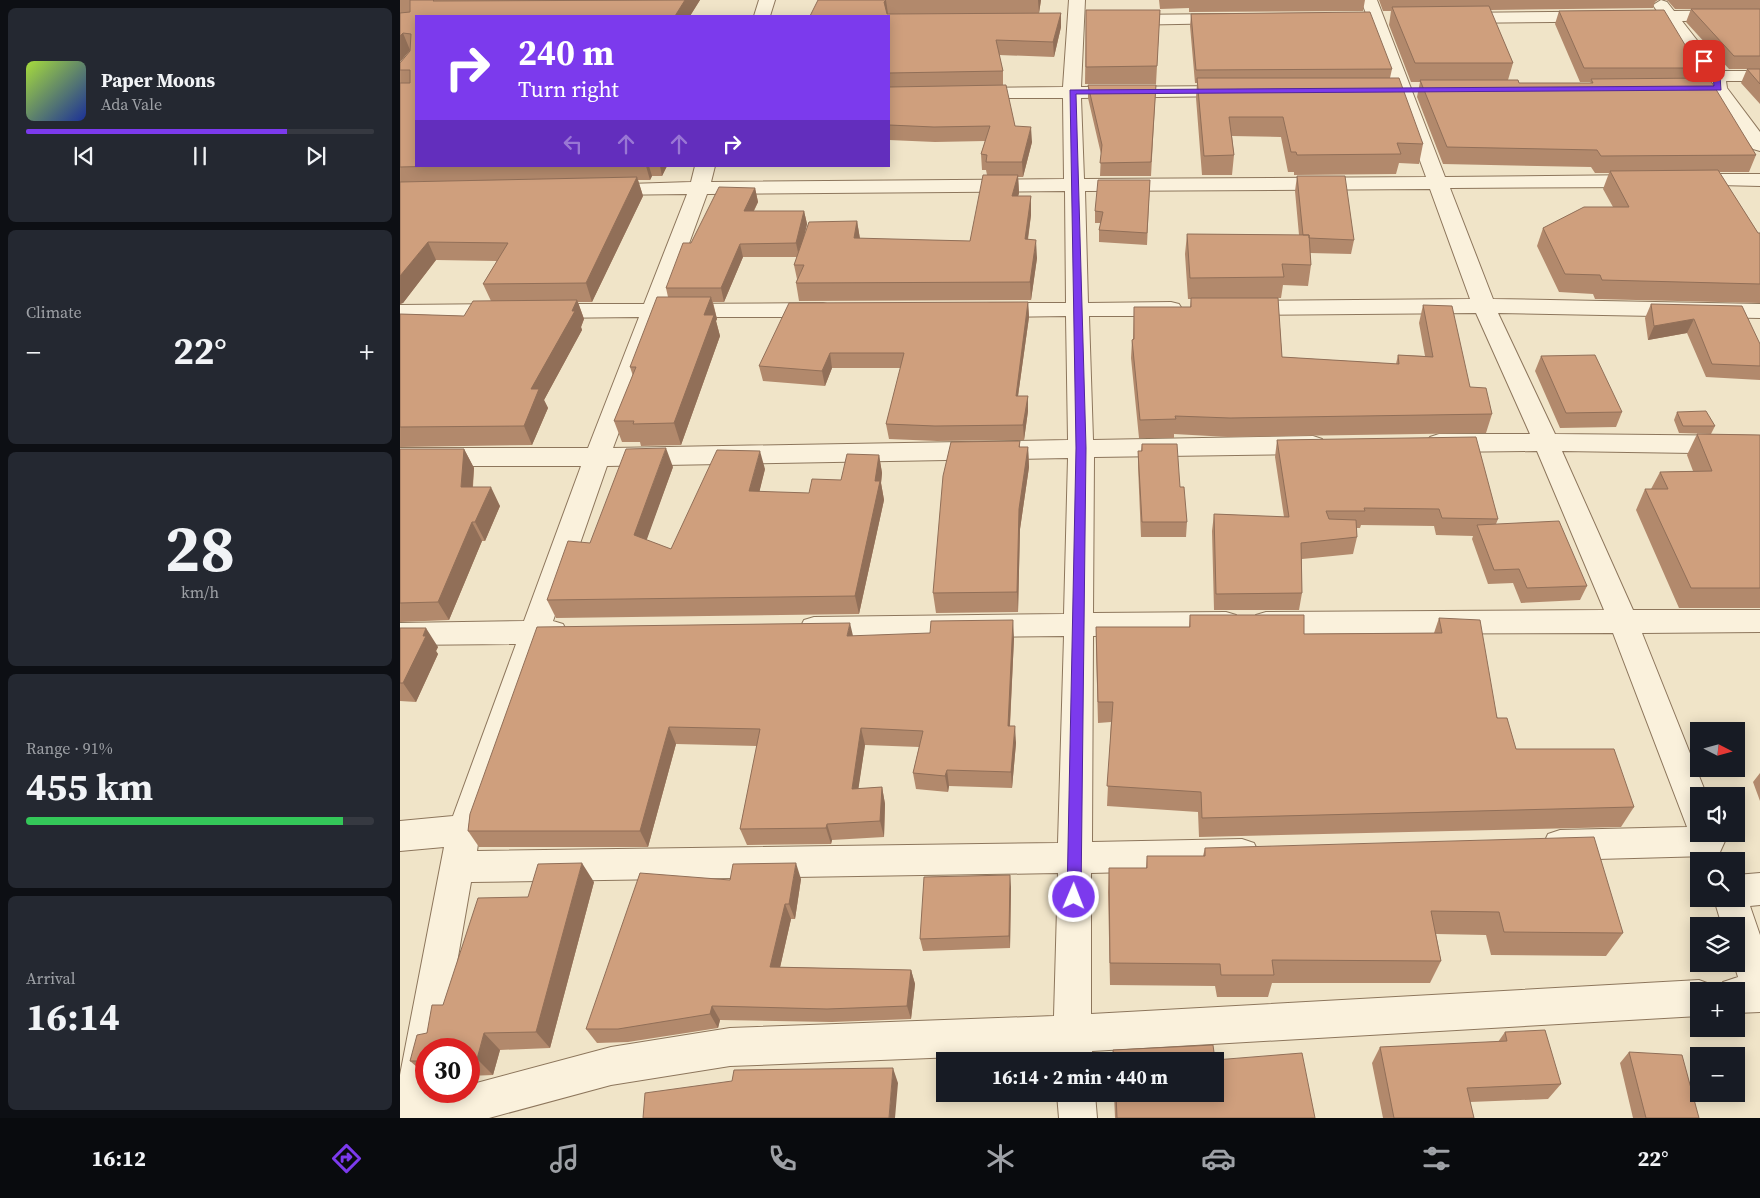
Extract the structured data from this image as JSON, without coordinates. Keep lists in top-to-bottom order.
{
  "north": "right",
  "page": {
    "turn": ["240 m", "Turn right"],
    "song": ["Paper Moons", "Ada Vale"],
    "tile": [
      "Climate",
      ["28", "km/h"],
      ["Range · 91%", "455 km"],
      ["Arrival", "16:14"]
    ],
    "heat": ["−", "22°", "+"],
    "map_buttons": ["+", "−"],
    "limit": "30",
    "trip": "16:14 · 2 min · 440 m",
    "tabs": ["16:12", "22°"]
  }
}
